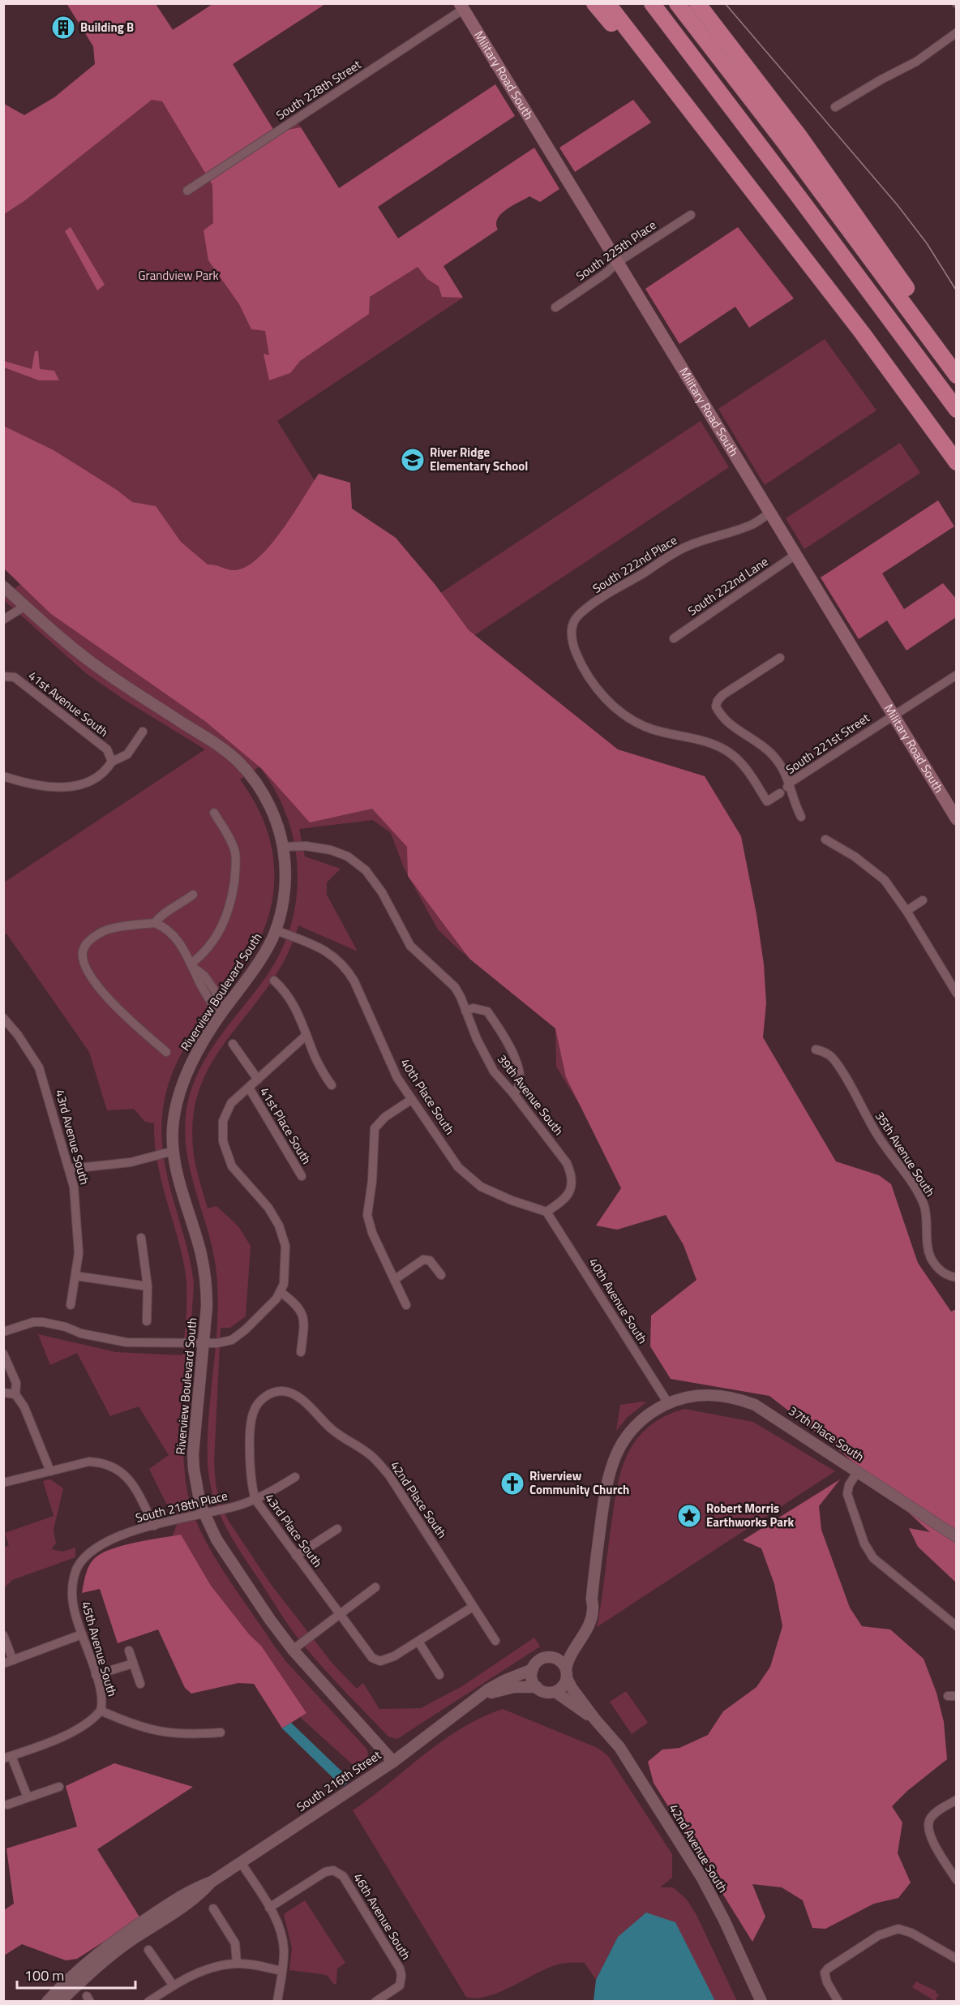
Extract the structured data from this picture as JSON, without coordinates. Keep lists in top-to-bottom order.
{
  "streets": {
    "main road": ["Military Road South"],
    "street": [
      "South 228th Street",
      "South 225th Place",
      "South 222nd Place",
      "South 222nd Lane",
      "41st Avenue South",
      "South 221st Street",
      "Riverview Boulevard South",
      "39th Avenue South",
      "40th Place South",
      "41st Place South",
      "43rd Avenue South",
      "35th Avenue South",
      "40th Avenue South",
      "37th Place South",
      "42nd Place South",
      "South 218th Place",
      "43rd Place South",
      "45th Avenue South",
      "South 216th Street",
      "42nd Avenue South",
      "46th Avenue South"
    ]
  },
  "crossings": [
    ["Military Road South", "South 228th Street"],
    ["Military Road South", "South 225th Place"],
    ["Military Road South", "South 222nd Place"],
    ["Military Road South", "South 222nd Lane"],
    ["Military Road South", "South 221st Street"],
    ["Riverview Boulevard South", "39th Avenue South"],
    ["Riverview Boulevard South", "40th Place South"],
    ["Riverview Boulevard South", "South 218th Place"],
    ["Riverview Boulevard South", "South 216th Street"],
    ["39th Avenue South", "40th Place South"],
    ["39th Avenue South", "40th Avenue South"],
    ["40th Place South", "40th Avenue South"],
    ["40th Avenue South", "37th Place South"],
    ["42nd Place South", "43rd Place South"],
    ["South 218th Place", "43rd Place South"],
    ["South 218th Place", "45th Avenue South"],
    ["South 216th Street", "42nd Avenue South"]
  ],
  "parks": ["Grandview Park"],
  "places": {
    "building": ["Building B"],
    "school or university": ["River Ridge Elementary School"],
    "church": ["Riverview Community Church"],
    "place": ["Robert Morris Earthworks Park"]
  },
  "scale_bar": "100 m"
}
